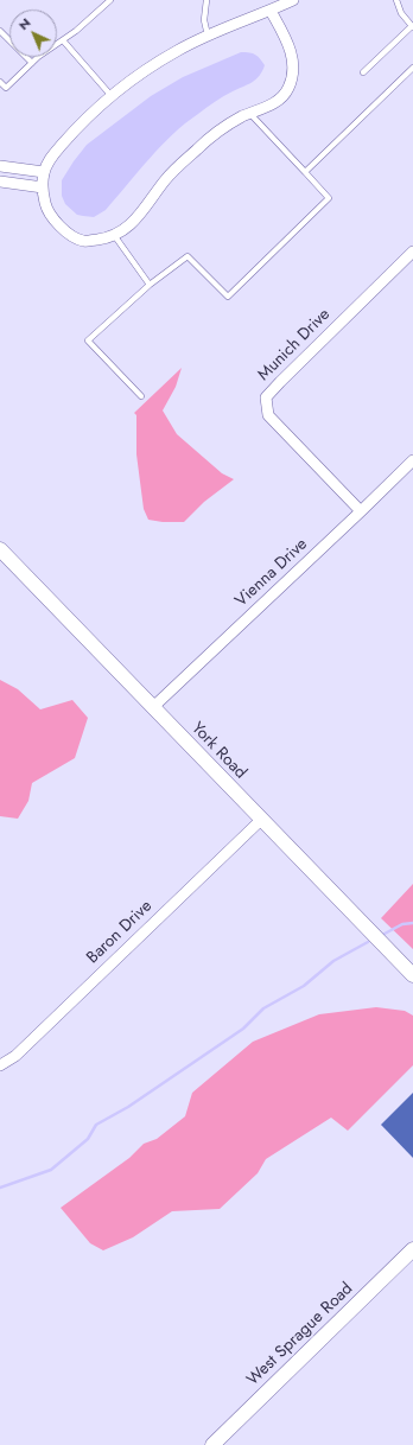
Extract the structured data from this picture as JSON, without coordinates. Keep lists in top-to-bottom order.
{
  "streets": {
    "street": [
      "Munich Drive",
      "Vienna Drive",
      "York Road",
      "Baron Drive",
      "West Sprague Road"
    ]
  },
  "crossings": [
    ["Munich Drive", "Vienna Drive"],
    ["Vienna Drive", "York Road"],
    ["York Road", "Baron Drive"]
  ],
  "north": "top left"
}
